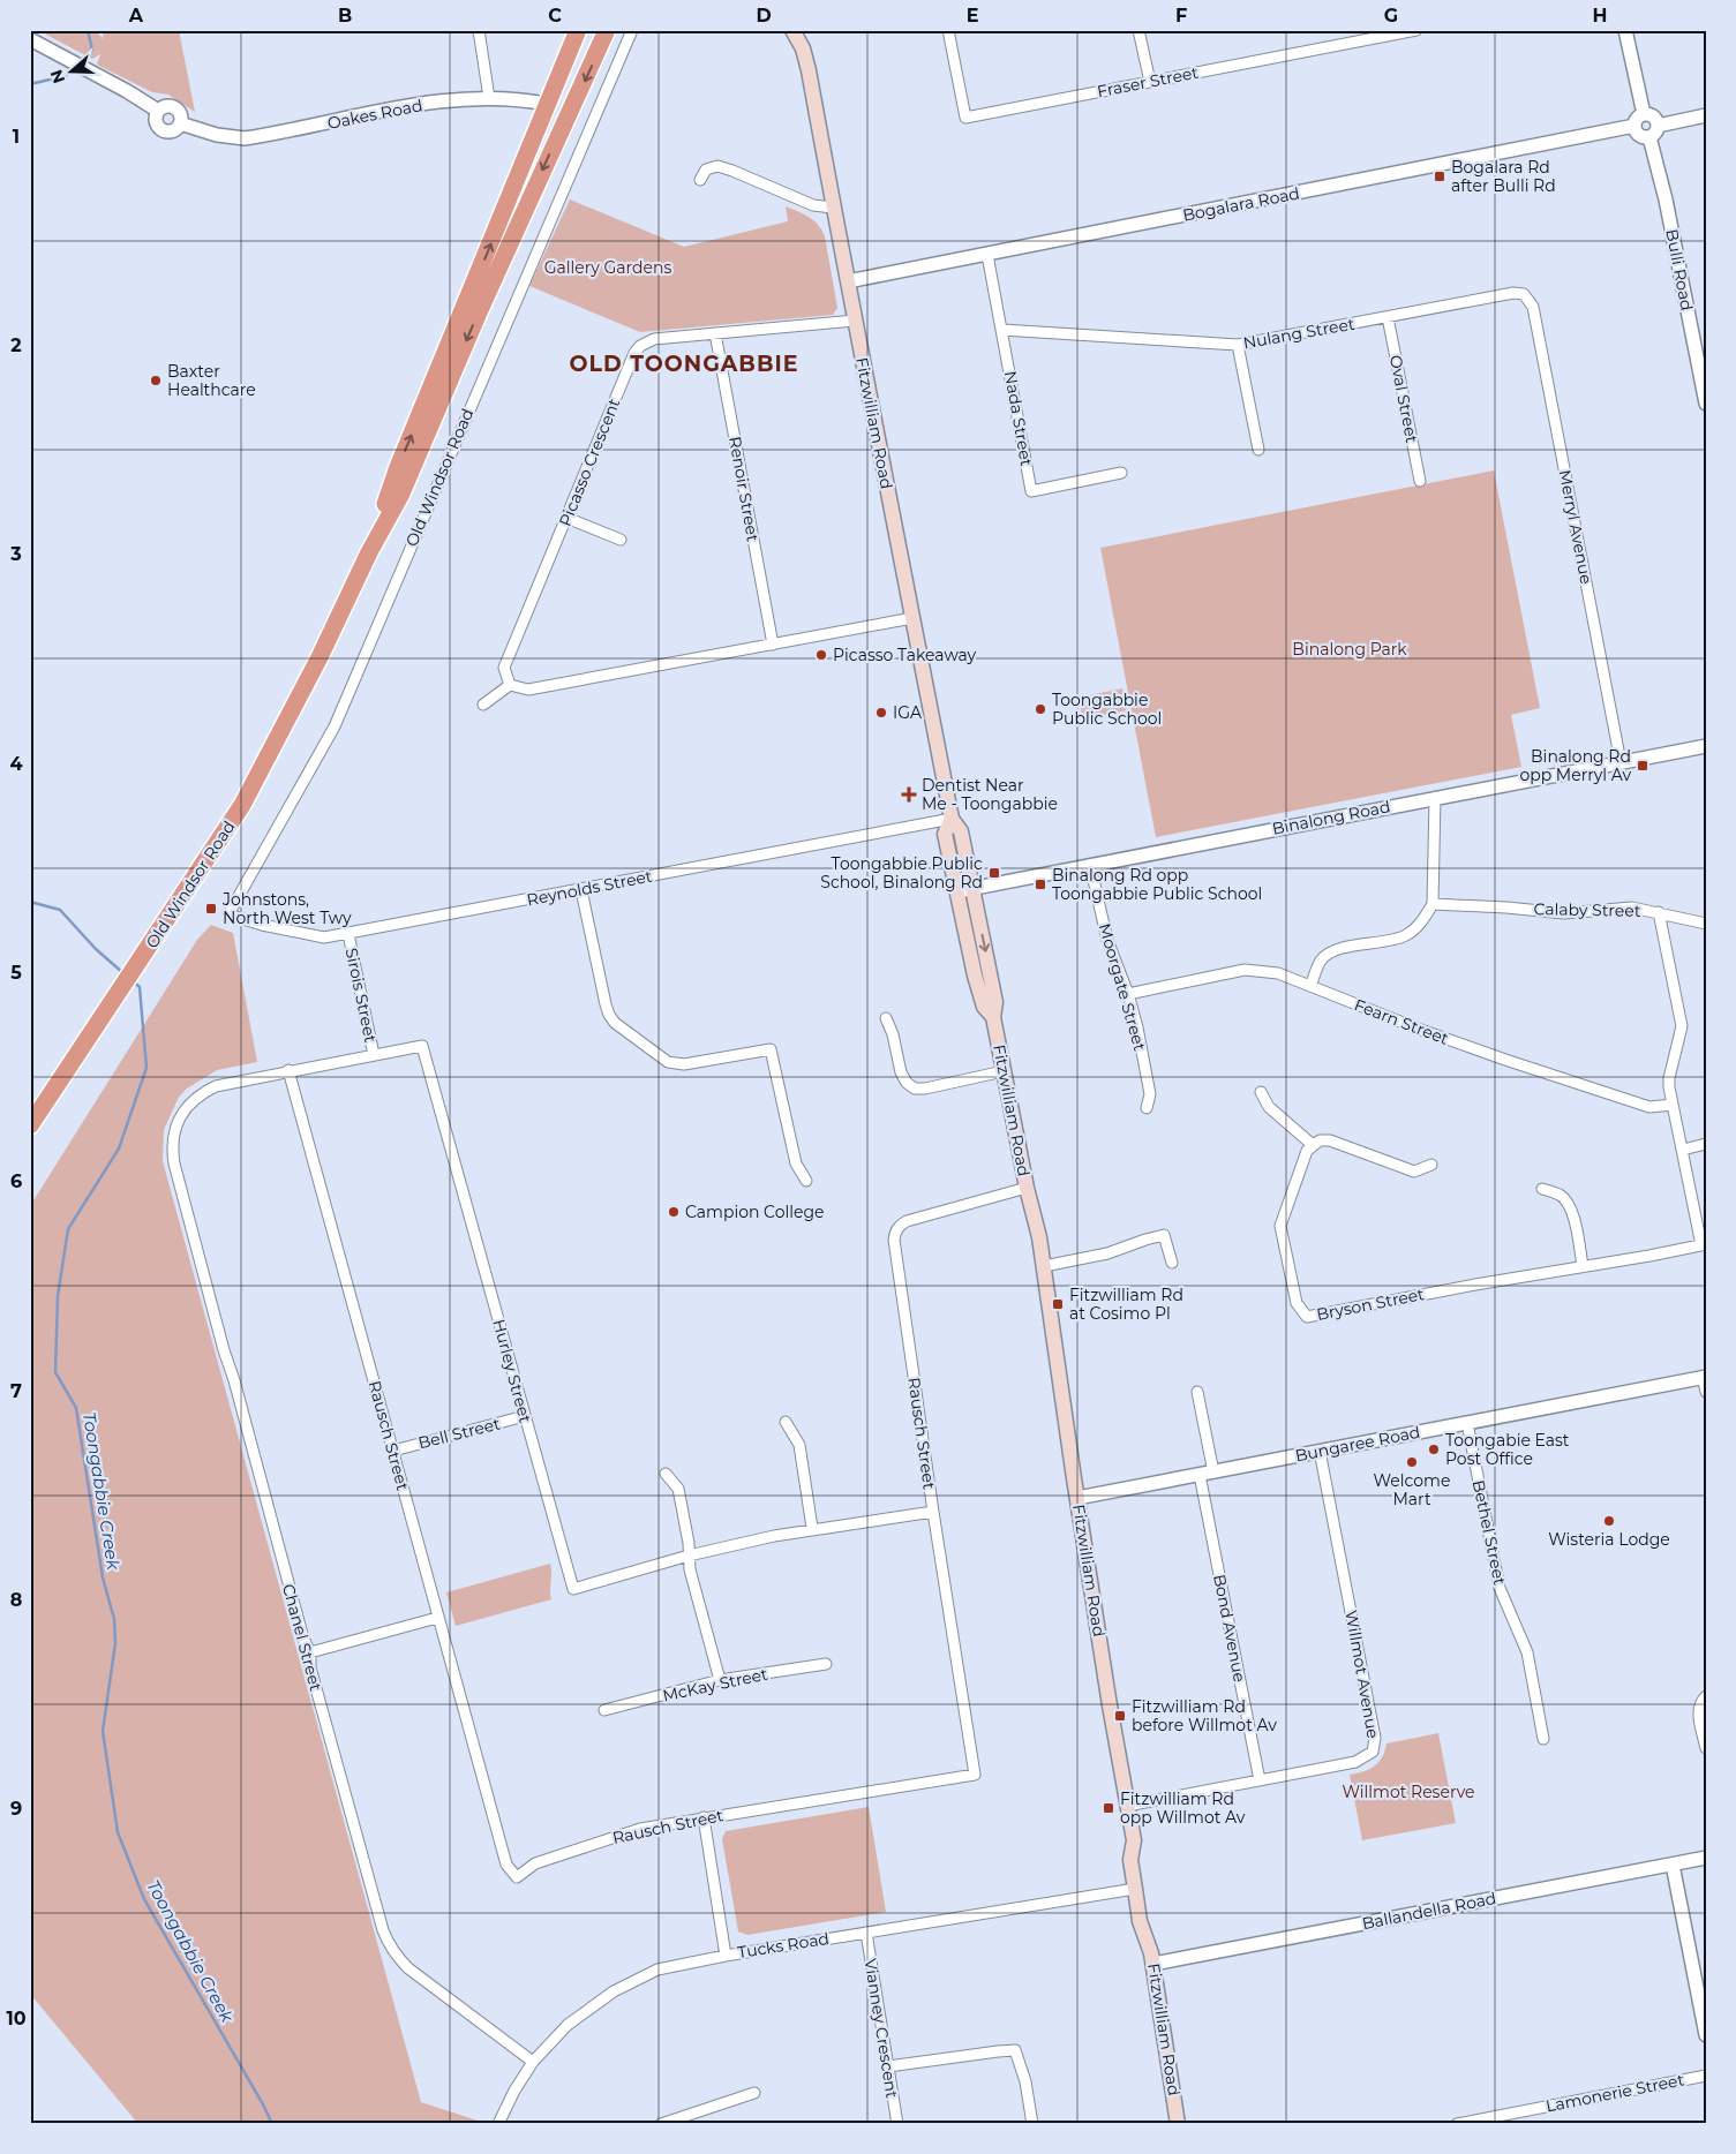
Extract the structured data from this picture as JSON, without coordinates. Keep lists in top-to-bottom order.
{
  "streets": {
    "highway": ["Oakes Road", "Old Windsor Road"],
    "main road": ["Fitzwilliam Road"],
    "street": [
      "Fraser Street",
      "Bogalara Road",
      "Bulli Road",
      "Nulang Street",
      "Oval Street",
      "Nada Street",
      "Picasso Crescent",
      "Renoir Street",
      "Merryl Avenue",
      "Binalong Road",
      "Reynolds Street",
      "Calaby Street",
      "Moorgate Street",
      "Sirois Street",
      "Fearn Street",
      "Bryson Street",
      "Hurley Street",
      "Bell Street",
      "Rausch Street",
      "Bungaree Road",
      "Bethel Street",
      "Bond Avenue",
      "Chanel Street",
      "Willmot Avenue",
      "McKay Street",
      "Ballandella Road",
      "Tucks Road",
      "Vianney Crescent",
      "Lamonerie Street"
    ]
  },
  "crossings": [
    ["Oakes Road", "Old Windsor Road"],
    ["Bogalara Road", "Bulli Road"],
    ["Bogalara Road", "Nada Street"],
    ["Bogalara Road", "Fitzwilliam Road"],
    ["Nulang Street", "Oval Street"],
    ["Nulang Street", "Nada Street"],
    ["Nulang Street", "Merryl Avenue"],
    ["Fitzwilliam Road", "Picasso Crescent"],
    ["Fitzwilliam Road", "Binalong Road"],
    ["Fitzwilliam Road", "Reynolds Street"],
    ["Fitzwilliam Road", "Rausch Street"],
    ["Fitzwilliam Road", "Bungaree Road"],
    ["Fitzwilliam Road", "Willmot Avenue"],
    ["Fitzwilliam Road", "Ballandella Road"],
    ["Fitzwilliam Road", "Tucks Road"],
    ["Picasso Crescent", "Renoir Street"],
    ["Old Windsor Road", "Reynolds Street"],
    ["Merryl Avenue", "Binalong Road"],
    ["Binalong Road", "Moorgate Street"],
    ["Reynolds Street", "Sirois Street"],
    ["Moorgate Street", "Fearn Street"],
    ["Sirois Street", "Hurley Street"],
    ["Hurley Street", "Bell Street"],
    ["Hurley Street", "Rausch Street"],
    ["Hurley Street", "Chanel Street"],
    ["Bell Street", "Rausch Street"],
    ["Bungaree Road", "Bethel Street"],
    ["Bungaree Road", "Bond Avenue"],
    ["Bungaree Road", "Willmot Avenue"],
    ["Bond Avenue", "Willmot Avenue"],
    ["Chanel Street", "Tucks Road"],
    ["Tucks Road", "Vianney Crescent"]
  ],
  "districts": ["OLD TOONGABBIE"],
  "water": ["Toongabbie Creek"],
  "parks": ["Gallery Gardens", "Binalong Park", "Willmot Reserve"],
  "places": {
    "transit": [
      "Bogalara Rd after Bulli Rd",
      "Binalong Rd opp Merryl Av",
      "Toongabbie Public School, Binalong Rd",
      "Binalong Rd opp Toongabbie Public School",
      "Johnstons, North West Twy",
      "Fitzwilliam Rd at Cosimo Pl",
      "Fitzwilliam Rd before Willmot Av",
      "Fitzwilliam Rd opp Willmot Av"
    ],
    "other": [
      "Baxter Healthcare",
      "Picasso Takeaway",
      "Toongabbie Public School",
      "IGA",
      "Campion College",
      "Toongabie East Post Office",
      "Welcome Mart",
      "Wisteria Lodge"
    ],
    "health": ["Dentist Near Me - Toongabbie"]
  },
  "north": "left",
  "grid": {
    "columns": [
      "A",
      "B",
      "C",
      "D",
      "E",
      "F",
      "G",
      "H"
    ],
    "rows": [
      "1",
      "2",
      "3",
      "4",
      "5",
      "6",
      "7",
      "8",
      "9",
      "10"
    ]
  }
}
